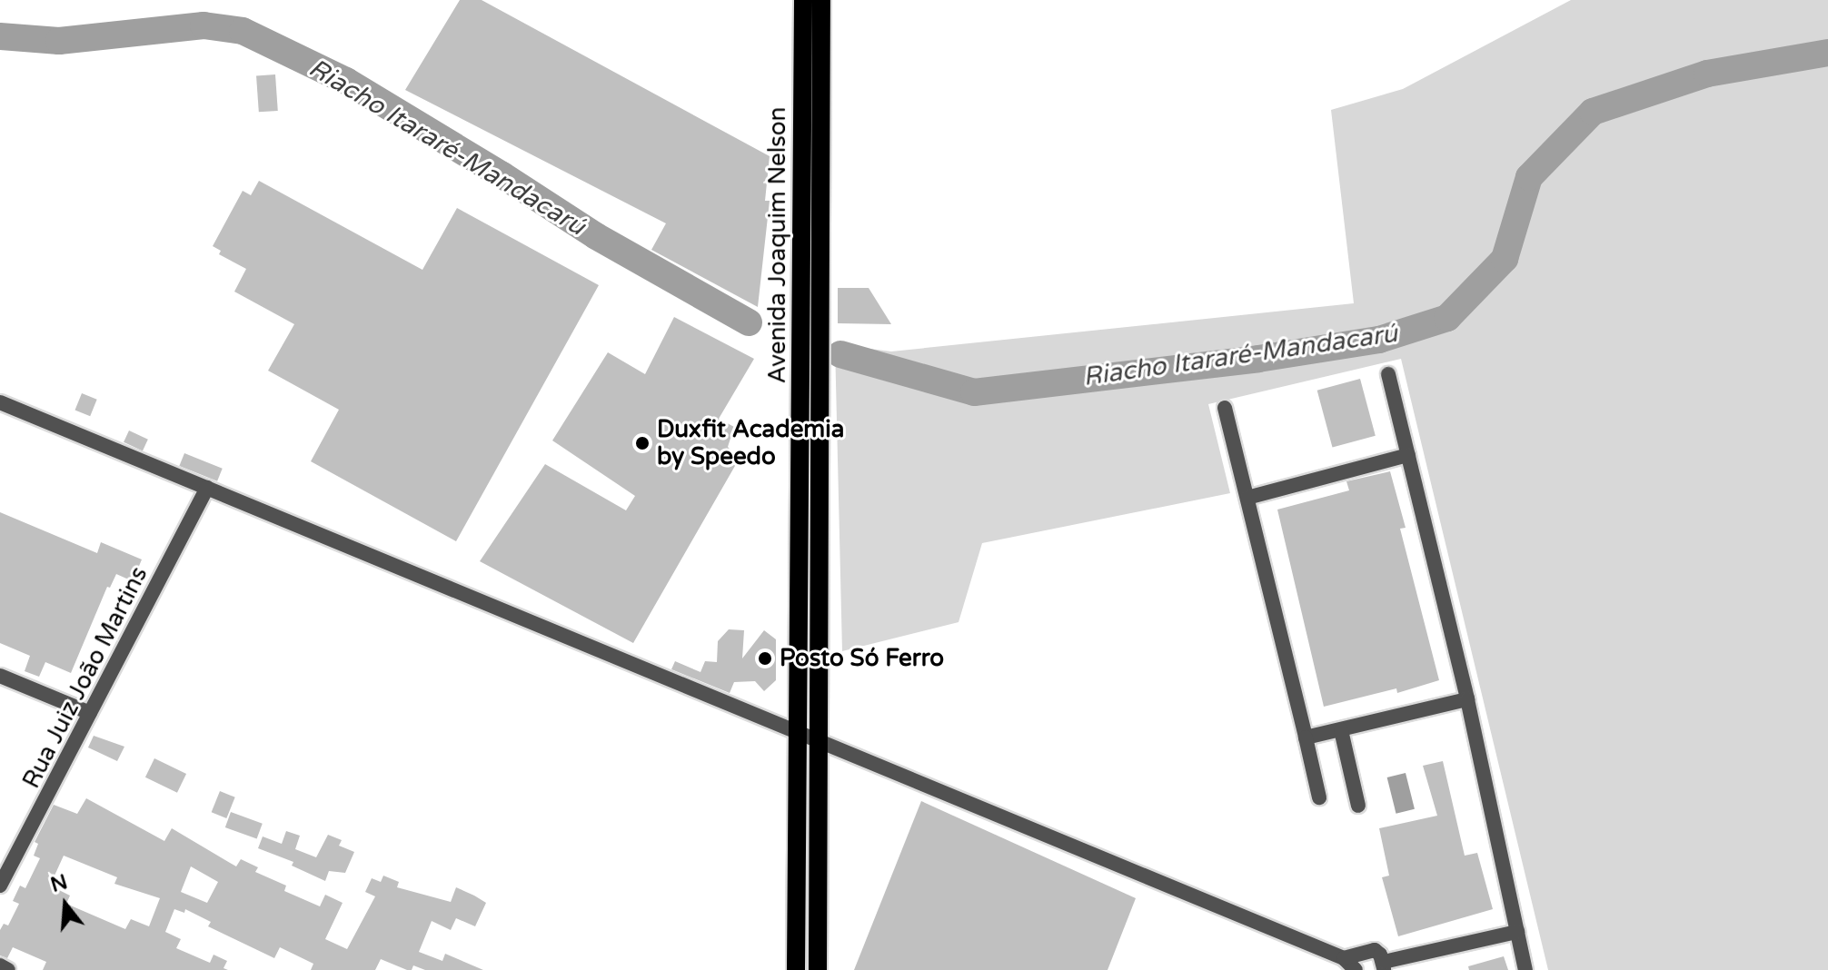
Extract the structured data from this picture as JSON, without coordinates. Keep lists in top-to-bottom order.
{
  "streets": {
    "main road": ["Avenida Joaquim Nelson"],
    "street": ["Rua Juiz João Martins"]
  },
  "water": ["Riacho Itararé-Mandacarú"],
  "places": ["Duxfit Academia by Speedo", "Posto Só Ferro"],
  "north": "top"
}
